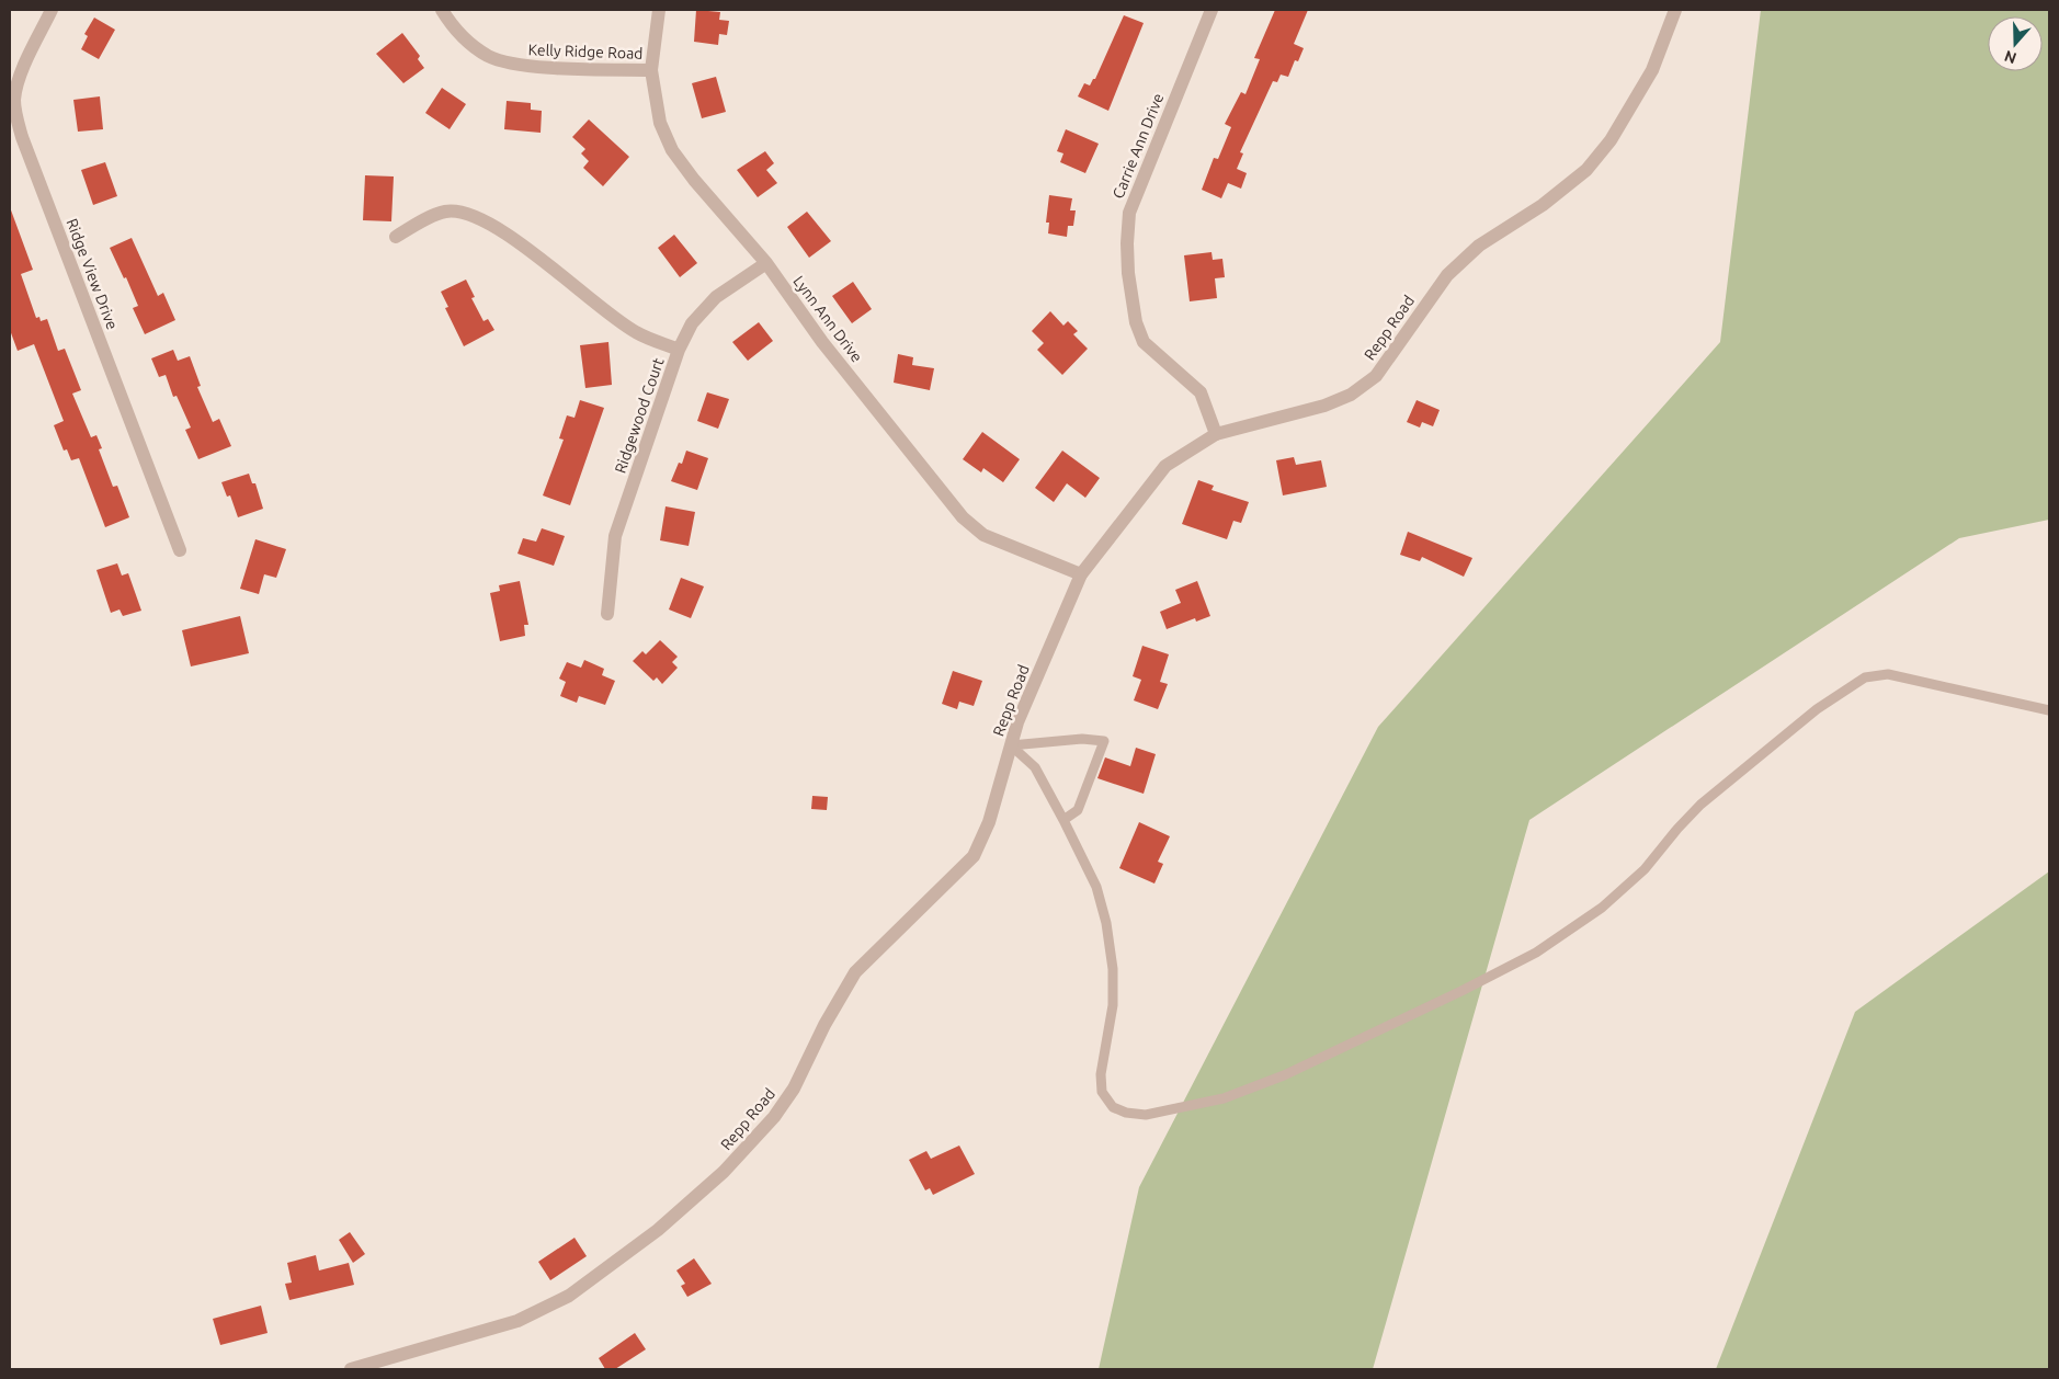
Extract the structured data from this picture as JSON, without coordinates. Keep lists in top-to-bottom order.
{
  "streets": {
    "street": [
      "Kelly Ridge Road",
      "Carrie Ann Drive",
      "Ridge View Drive",
      "Lynn Ann Drive",
      "Repp Road",
      "Ridgewood Court"
    ]
  },
  "crossings": [
    ["Kelly Ridge Road", "Lynn Ann Drive"],
    ["Carrie Ann Drive", "Repp Road"],
    ["Lynn Ann Drive", "Repp Road"],
    ["Lynn Ann Drive", "Ridgewood Court"]
  ],
  "north": "bottom"
}
